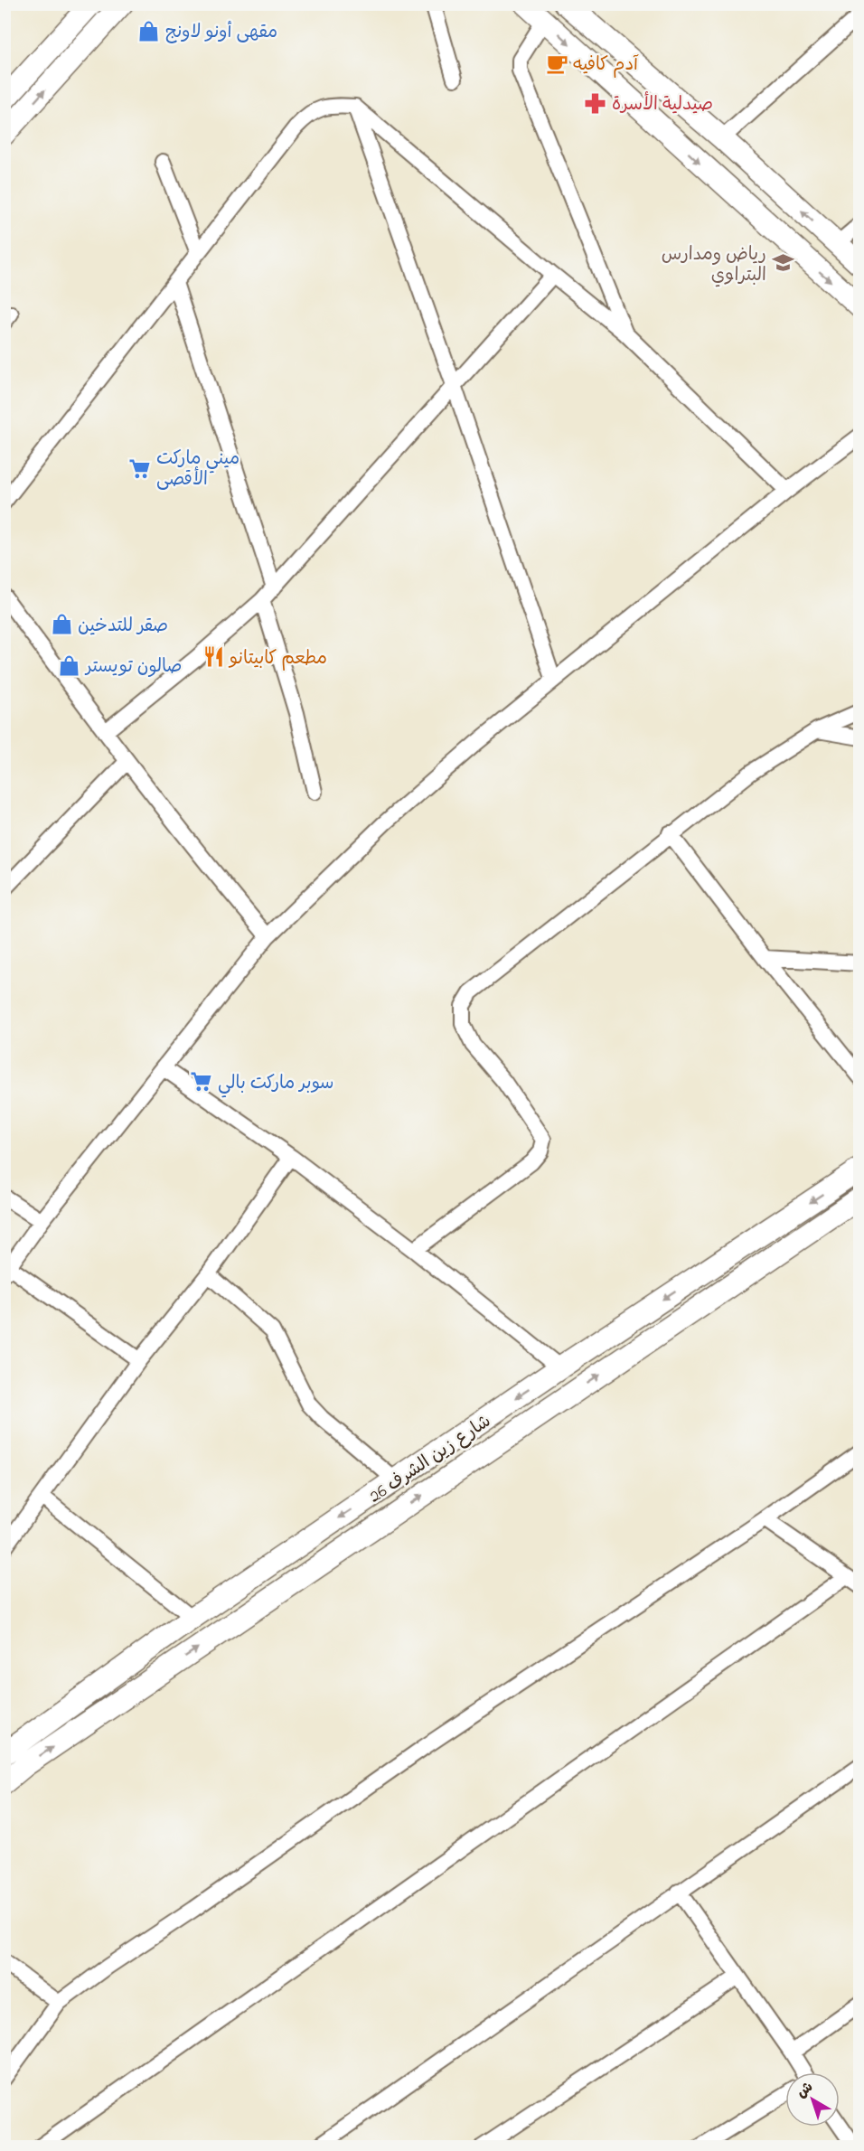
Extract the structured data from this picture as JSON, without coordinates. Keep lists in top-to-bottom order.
{
  "streets": {
    "main road": ["شارع زين الشرف 26"]
  },
  "places": {
    "shop": ["مقهى أونو لاونج", "صقر للتدخين", "صالون تويستر"],
    "cafe": ["آدم كافيه"],
    "pharmacy": ["صيدلية الأسرة"],
    "school or university": ["رياض ومدارس البتراوي"],
    "supermarket": ["ميني ماركت الأقصى", "سوبر ماركت بالي"],
    "restaurant": ["مطعم كابيتانو"]
  },
  "north": "top left"
}
